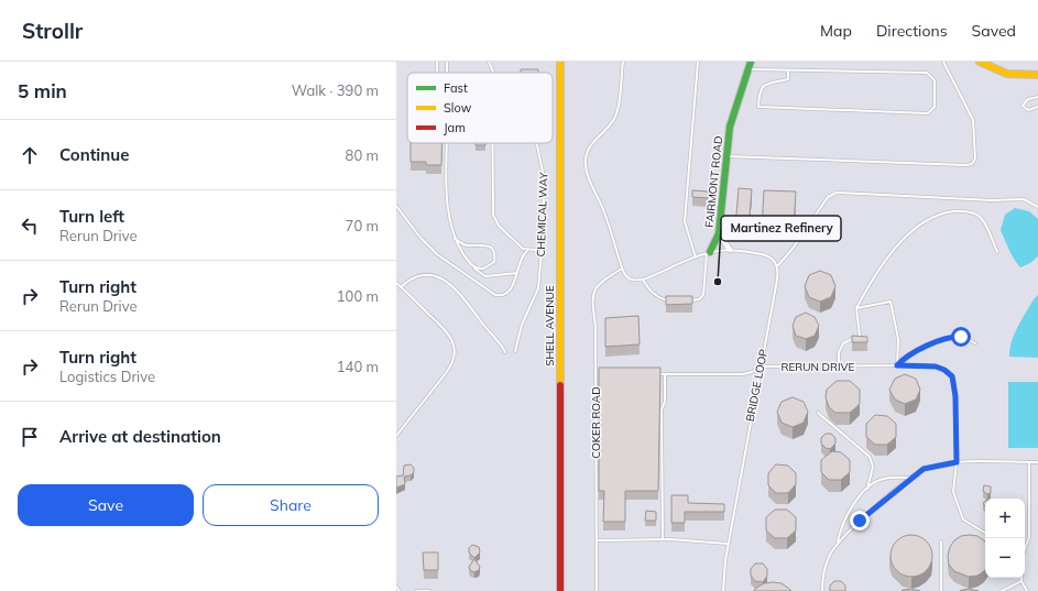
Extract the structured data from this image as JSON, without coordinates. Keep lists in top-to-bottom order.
{
  "streets": {
    "street": ["FAIRMONT ROAD", "SHELL AVENUE"],
    "lane": [
      "CHEMICAL WAY",
      "RERUN DRIVE",
      "BRIDGE LOOP",
      "COKER ROAD"
    ]
  },
  "crossings": [
    ["RERUN DRIVE", "BRIDGE LOOP"]
  ],
  "places": ["Martinez Refinery"],
  "legend": ["Fast", "Slow", "Jam"],
  "page": {
    "header": "Strollr",
    "nav": ["Map", "Directions", "Saved"],
    "heading": ["5 min", "Walk · 390 m"],
    "list": [
      ["Continue", "80 m"],
      ["Turn left", "Rerun Drive", "70 m"],
      ["Turn right", "Rerun Drive", "100 m"],
      ["Turn right", "Logistics Drive", "140 m"],
      "Arrive at destination"
    ],
    "buttons": ["Save", "Share"],
    "map_buttons": ["+", "−"]
  }
}
